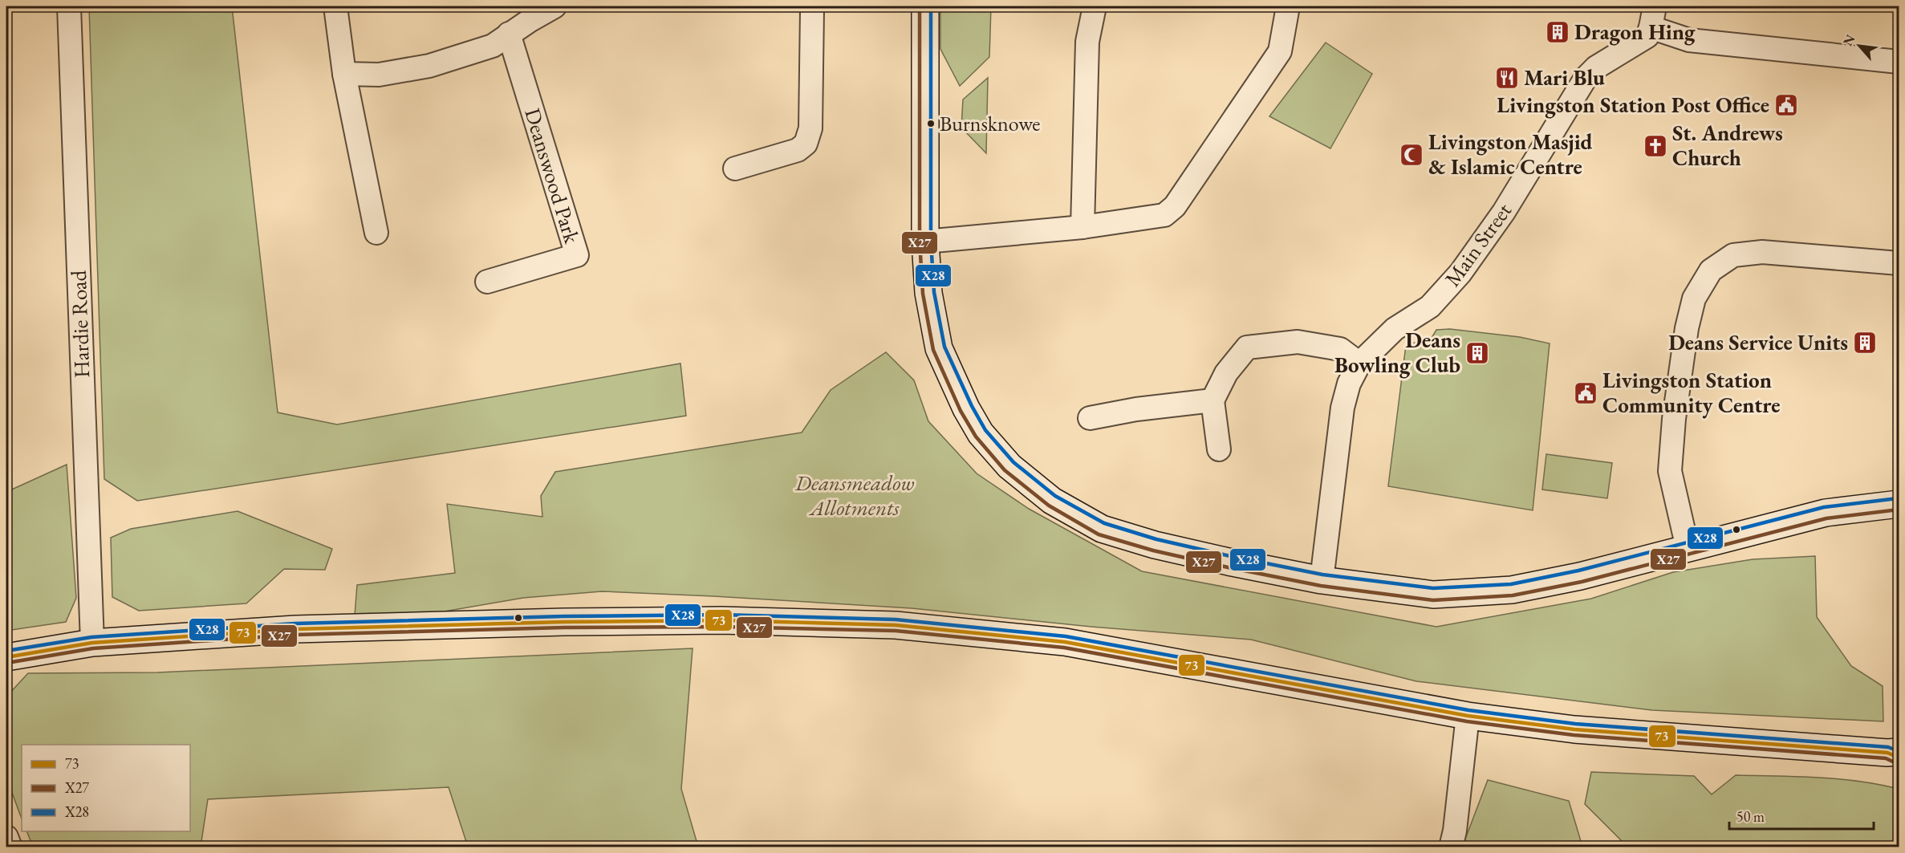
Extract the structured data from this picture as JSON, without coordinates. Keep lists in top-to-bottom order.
{
  "streets": {
    "street": ["Deanswood Park", "Main Street", "Hardie Road"]
  },
  "parks": ["Deansmeadow Allotments"],
  "places": {
    "building": ["Dragon Hing", "Deans Service Units", "Deans Bowling Club"],
    "restaurant": ["Mari Blu"],
    "public building": ["Livingston Station Post Office", "Livingston Station Community Centre"],
    "other": ["Burnsknowe"],
    "church": ["St. Andrews Church"],
    "mosque": ["Livingston Masjid & Islamic Centre"]
  },
  "lines": ["transit line X27", "transit line X28", "transit line 73"],
  "legend": ["73", "X27", "X28"],
  "scale_bar": "50 m",
  "north": "top left"
}
